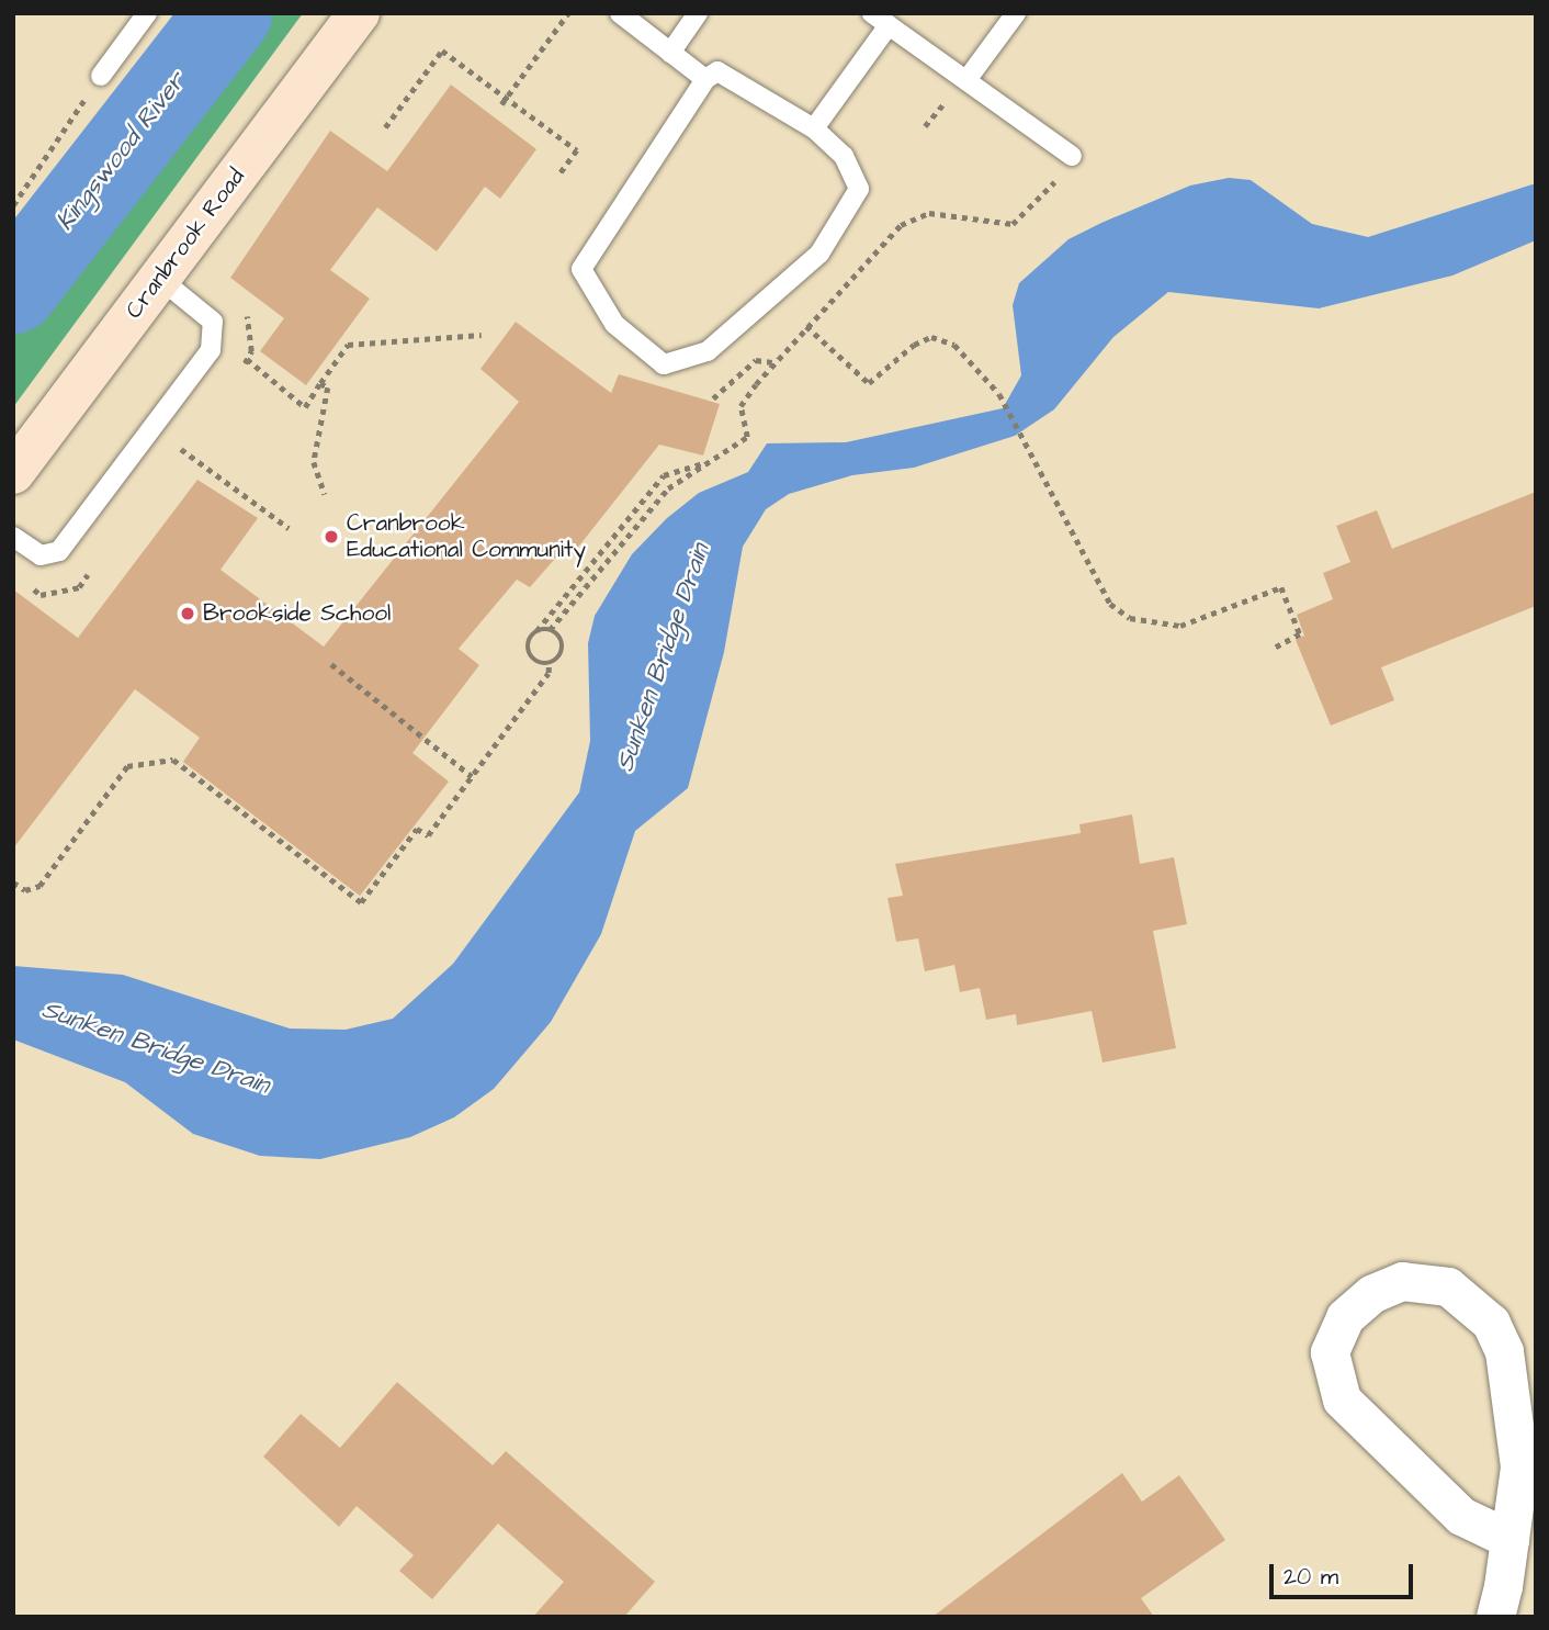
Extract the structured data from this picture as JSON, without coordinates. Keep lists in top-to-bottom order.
{
  "streets": {
    "street": ["Cranbrook Road"]
  },
  "water": ["Kingswood River", "Sunken Bridge Drain"],
  "places": ["Cranbrook Educational Community", "Brookside School"],
  "scale_bar": "20 m"
}
